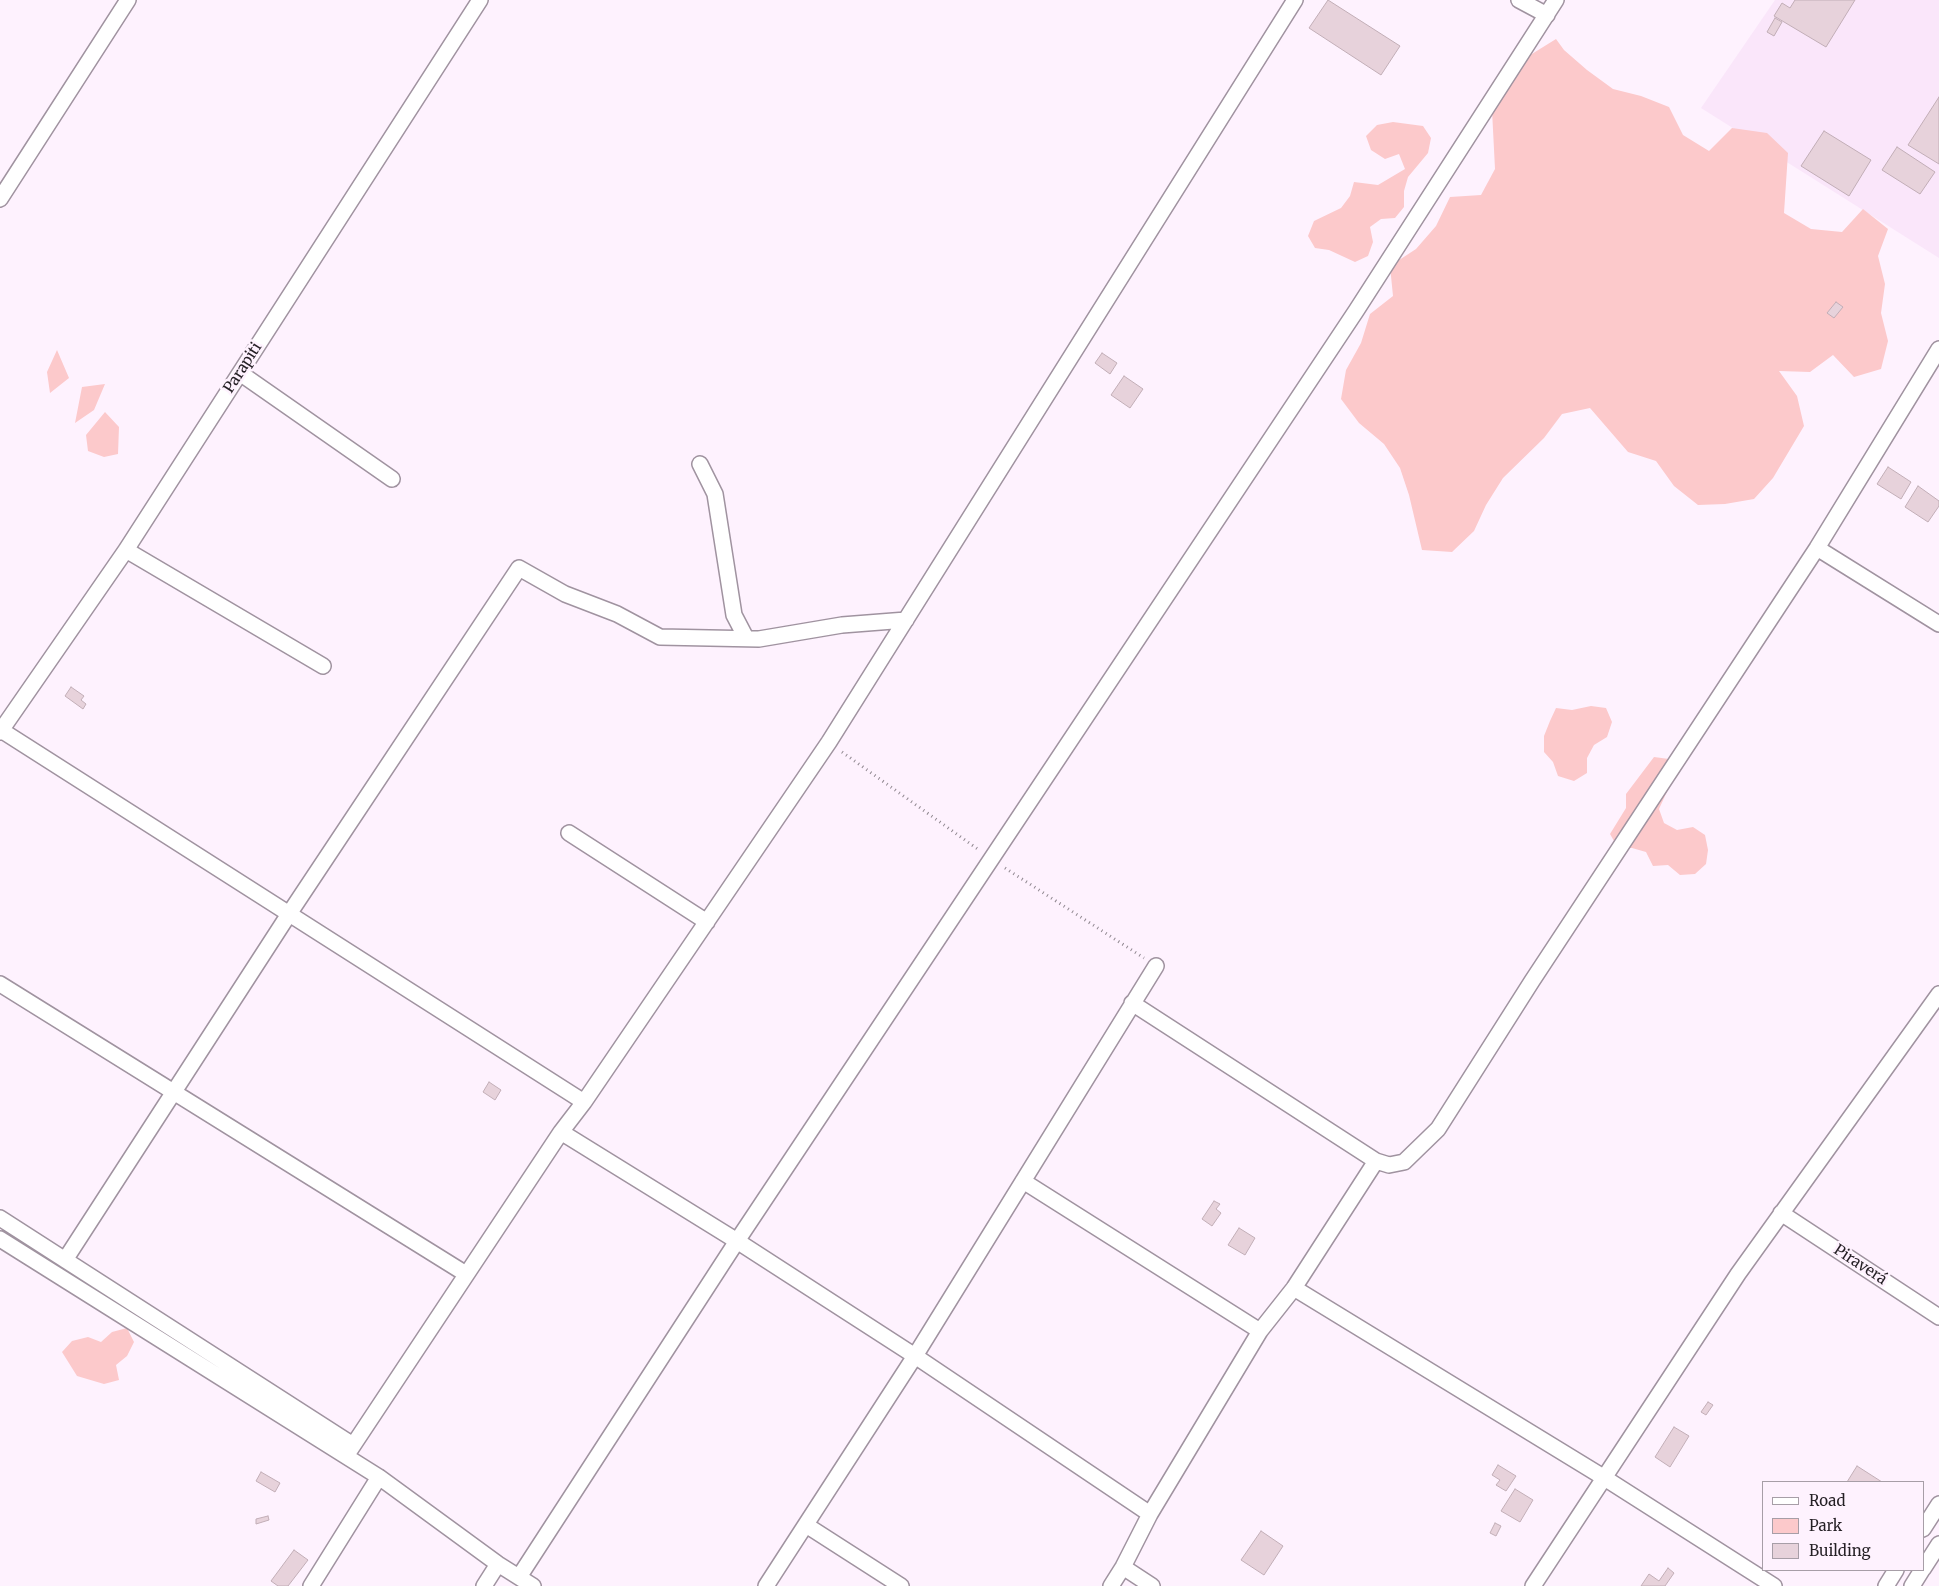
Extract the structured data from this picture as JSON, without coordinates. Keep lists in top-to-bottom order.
{
  "streets": {
    "street": ["Parapiti", "Piraverá"]
  },
  "legend": ["Road", "Park", "Building"]
}
